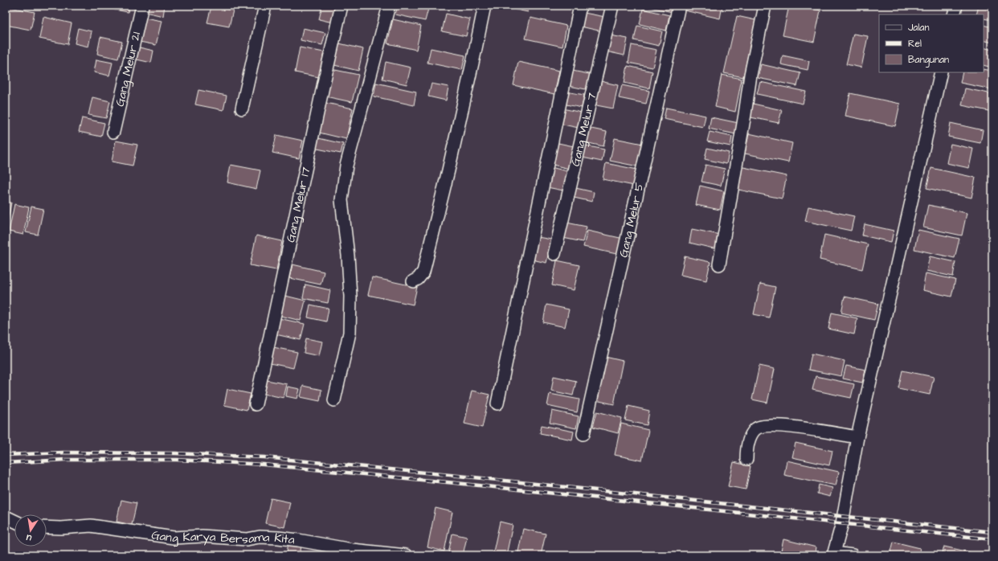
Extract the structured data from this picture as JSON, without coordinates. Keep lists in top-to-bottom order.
{
  "streets": {
    "street": [
      "Gang Melur 21",
      "Gang Melur 7",
      "Gang Melur 17",
      "Gang Melur 5",
      "Gang Karya Bersama Kita"
    ]
  },
  "legend": ["Jalan", "Rel", "Bangunan"],
  "north": "bottom"
}
